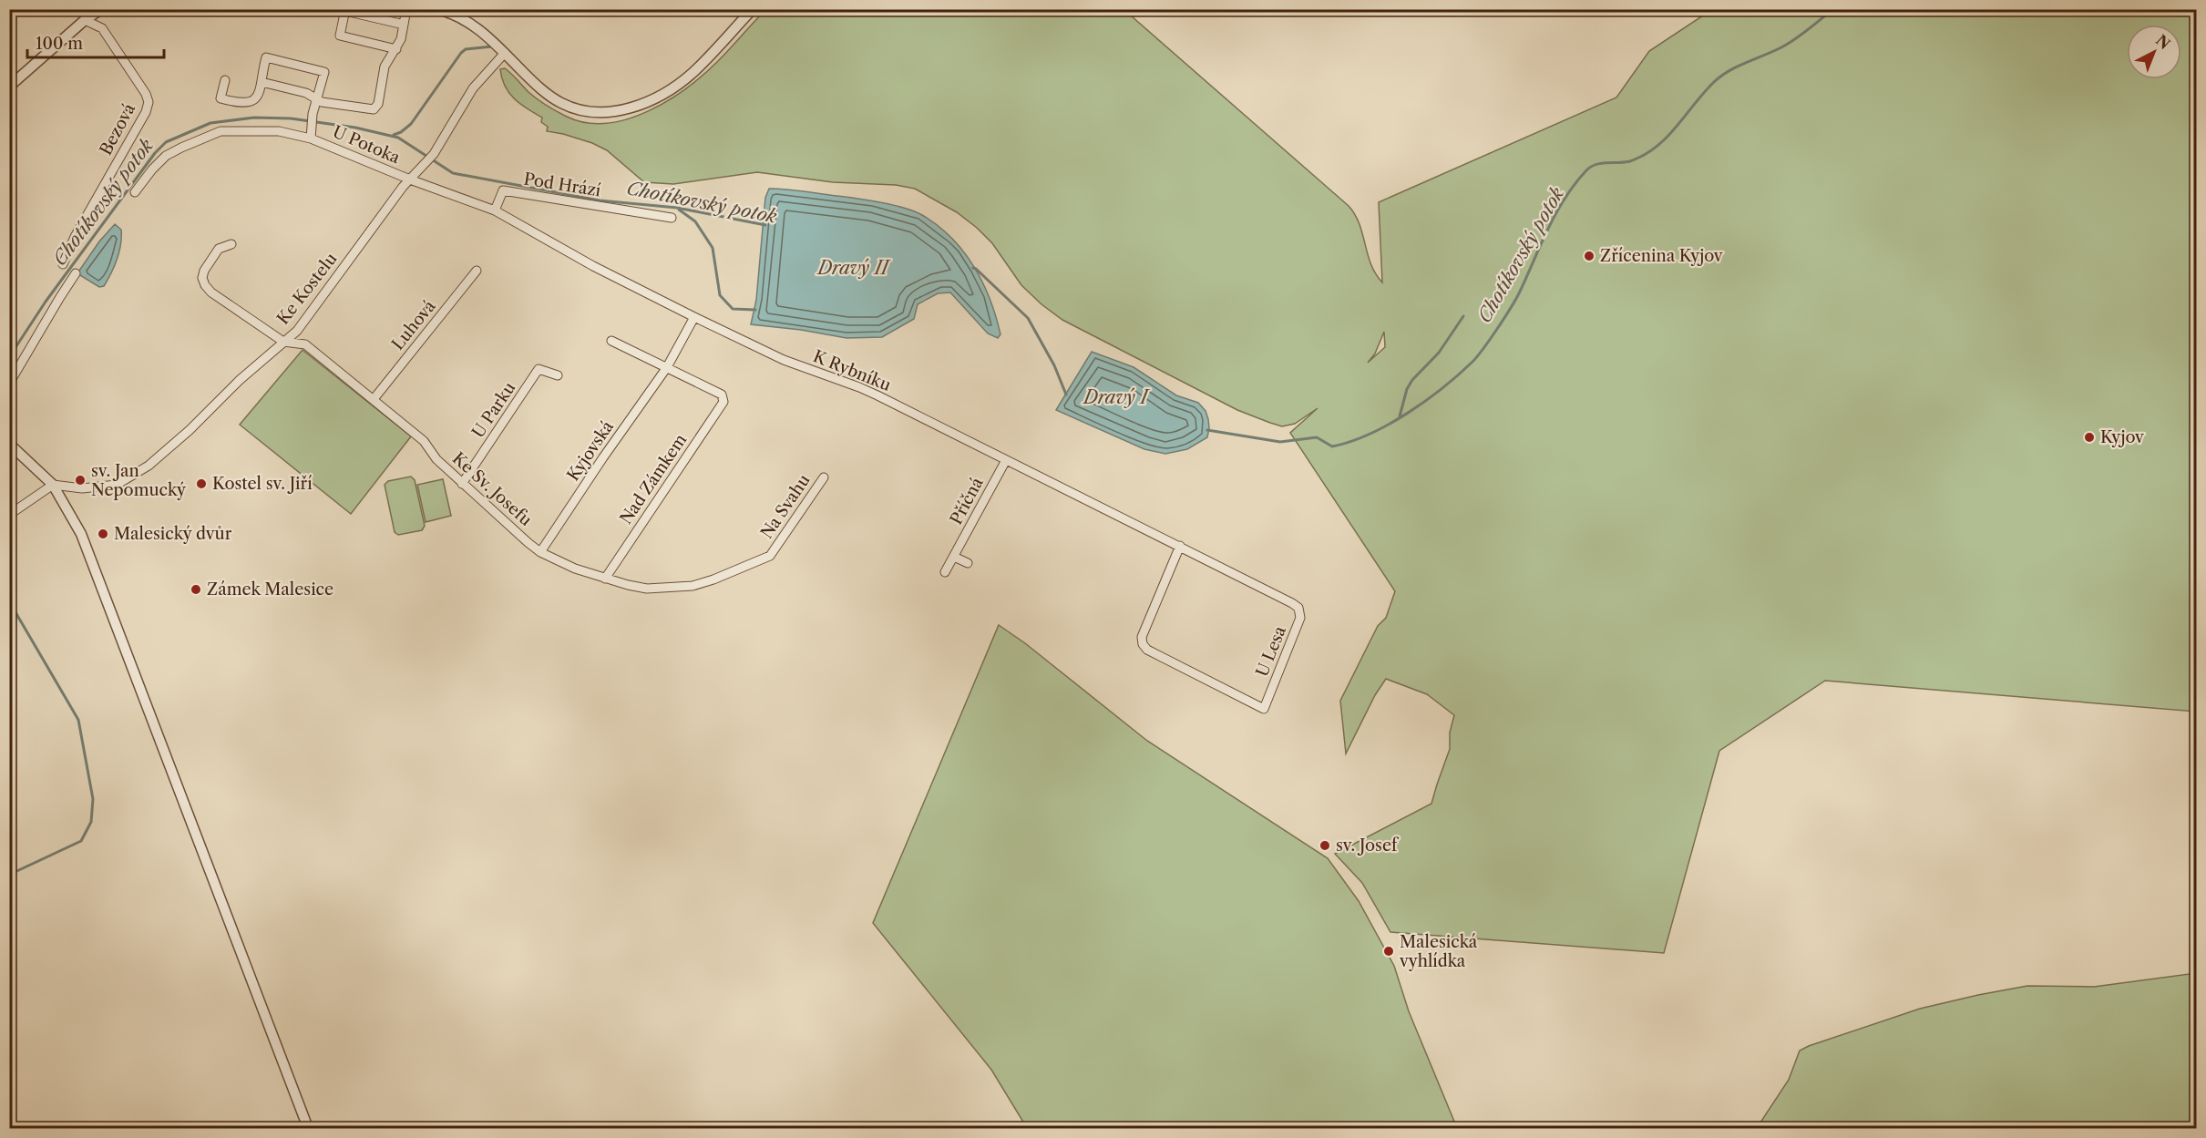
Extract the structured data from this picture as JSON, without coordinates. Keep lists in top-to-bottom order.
{
  "streets": {
    "street": [
      "Bezová",
      "U Potoka",
      "Pod Hrází",
      "Ke Kostelu",
      "Luhová",
      "K Rybníku",
      "U Parku",
      "Kyjovská",
      "Nad Zámkem",
      "Ke Sv. Josefu",
      "Příčná",
      "Na Svahu",
      "U Lesa"
    ]
  },
  "crossings": [
    ["U Potoka", "Ke Kostelu"],
    ["U Potoka", "K Rybníku"],
    ["Pod Hrází", "K Rybníku"],
    ["Ke Kostelu", "K Rybníku"],
    ["Ke Kostelu", "Ke Sv. Josefu"],
    ["Luhová", "Ke Sv. Josefu"],
    ["K Rybníku", "Kyjovská"],
    ["K Rybníku", "Příčná"],
    ["K Rybníku", "U Lesa"],
    ["U Parku", "Ke Sv. Josefu"],
    ["Kyjovská", "Nad Zámkem"],
    ["Kyjovská", "Ke Sv. Josefu"],
    ["Nad Zámkem", "Ke Sv. Josefu"],
    ["Ke Sv. Josefu", "Na Svahu"]
  ],
  "water": ["Chotíkovský potok", "Dravý II", "Dravý I"],
  "places": [
    "Zřícenina Kyjov",
    "Kyjov",
    "sv. Jan Nepomucký",
    "Kostel sv. Jiří",
    "Malesický dvůr",
    "Zámek Malesice",
    "sv. Josef",
    "Malesická vyhlídka"
  ],
  "scale_bar": "100 m",
  "north": "top right"
}
